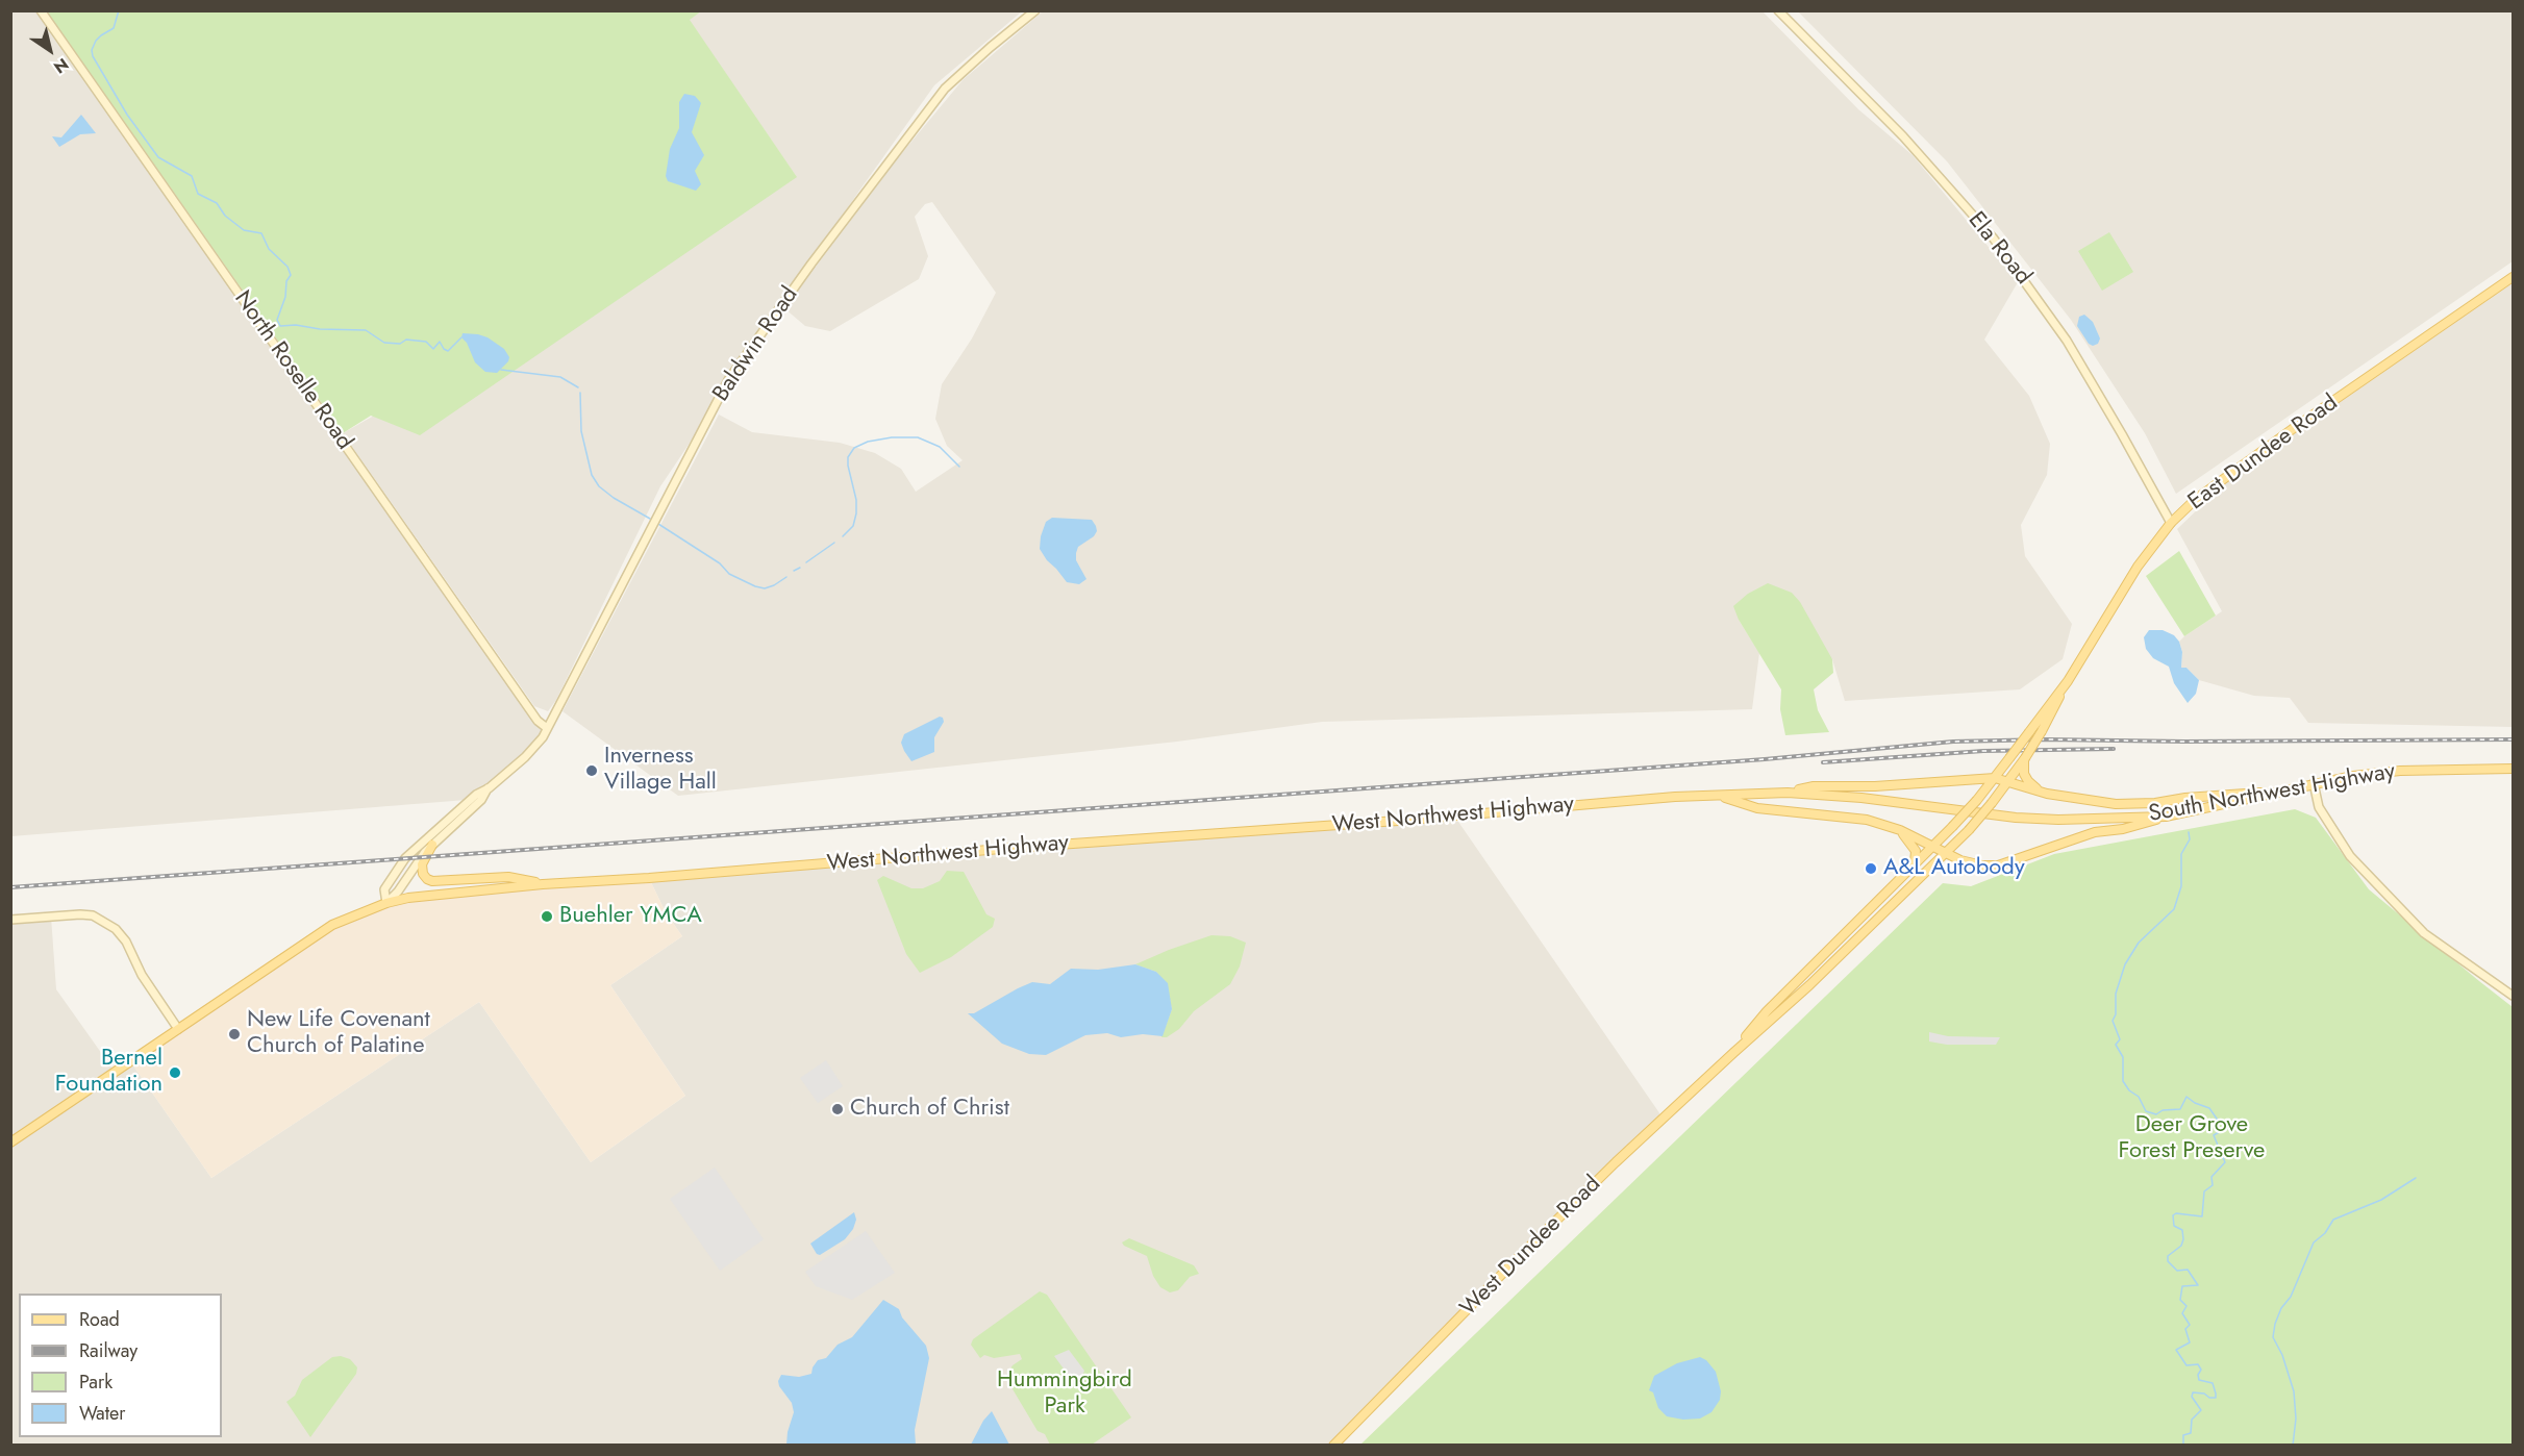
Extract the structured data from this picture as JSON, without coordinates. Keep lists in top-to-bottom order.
{
  "streets": {
    "main road": [
      "Ela Road",
      "Baldwin Road",
      "North Roselle Road",
      "East Dundee Road",
      "South Northwest Highway",
      "West Northwest Highway",
      "West Dundee Road"
    ]
  },
  "crossings": [
    ["Ela Road", "East Dundee Road"],
    ["Baldwin Road", "North Roselle Road"],
    ["East Dundee Road", "West Dundee Road"],
    ["South Northwest Highway", "West Northwest Highway"]
  ],
  "parks": ["Deer Grove Forest Preserve", "Hummingbird Park"],
  "places": [
    "Inverness Village Hall",
    "A&L Autobody",
    "Buehler YMCA",
    "New Life Covenant Church of Palatine",
    "Bernel Foundation",
    "Church of Christ"
  ],
  "legend": [
    "Road",
    "Railway",
    "Park",
    "Water"
  ],
  "north": "bottom right"
}
